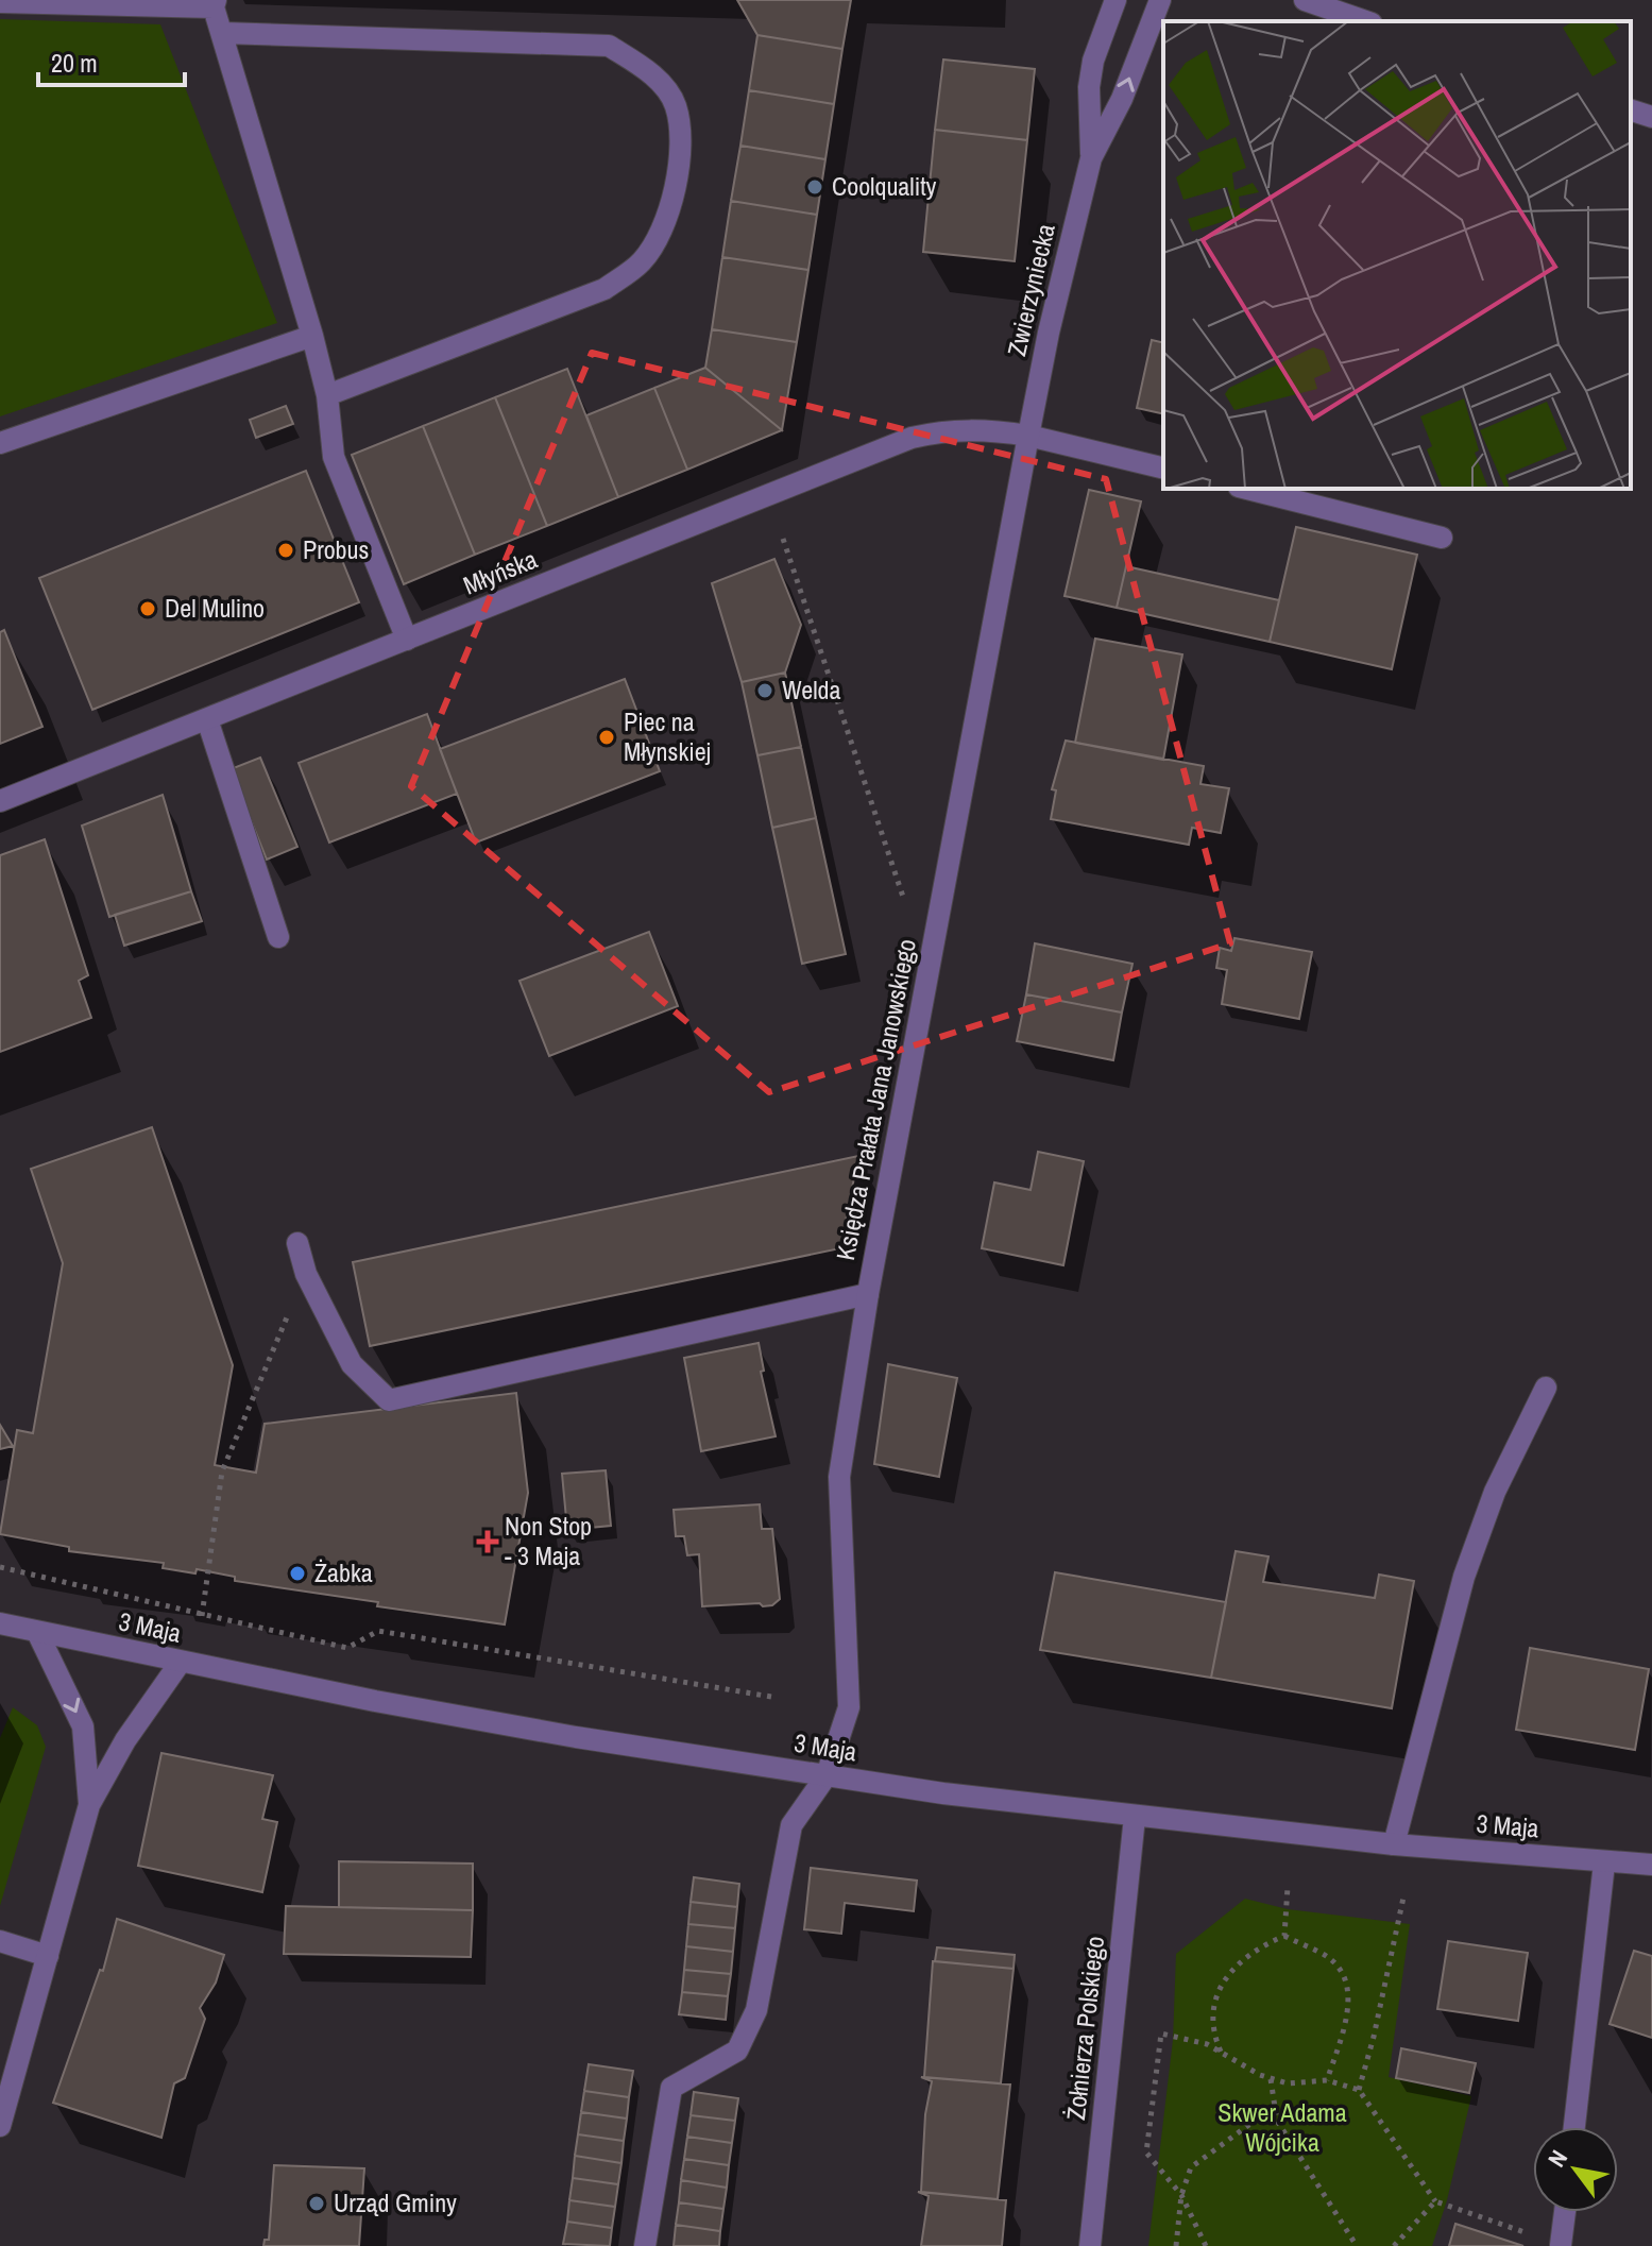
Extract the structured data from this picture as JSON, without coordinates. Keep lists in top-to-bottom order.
{
  "streets": {
    "street": [
      "Zwierzyniecka",
      "Młyńska",
      "Księdza Prałata Jana Janowskiego",
      "3 Maja",
      "Żołnierza Polskiego"
    ]
  },
  "crossings": [
    ["Zwierzyniecka", "Młyńska"],
    ["Zwierzyniecka", "Księdza Prałata Jana Janowskiego"],
    ["Młyńska", "Księdza Prałata Jana Janowskiego"],
    ["Księdza Prałata Jana Janowskiego", "3 Maja"],
    ["3 Maja", "Żołnierza Polskiego"]
  ],
  "parks": ["Skwer Adama Wójcika"],
  "places": {
    "other": [
      "Coolquality",
      "Probus",
      "Del Mulino",
      "Welda",
      "Piec na Młynskiej",
      "Żabka",
      "Urząd Gminy"
    ],
    "health": ["Non Stop - 3 Maja"]
  },
  "scale_bar": "20 m",
  "north": "top left"
}
